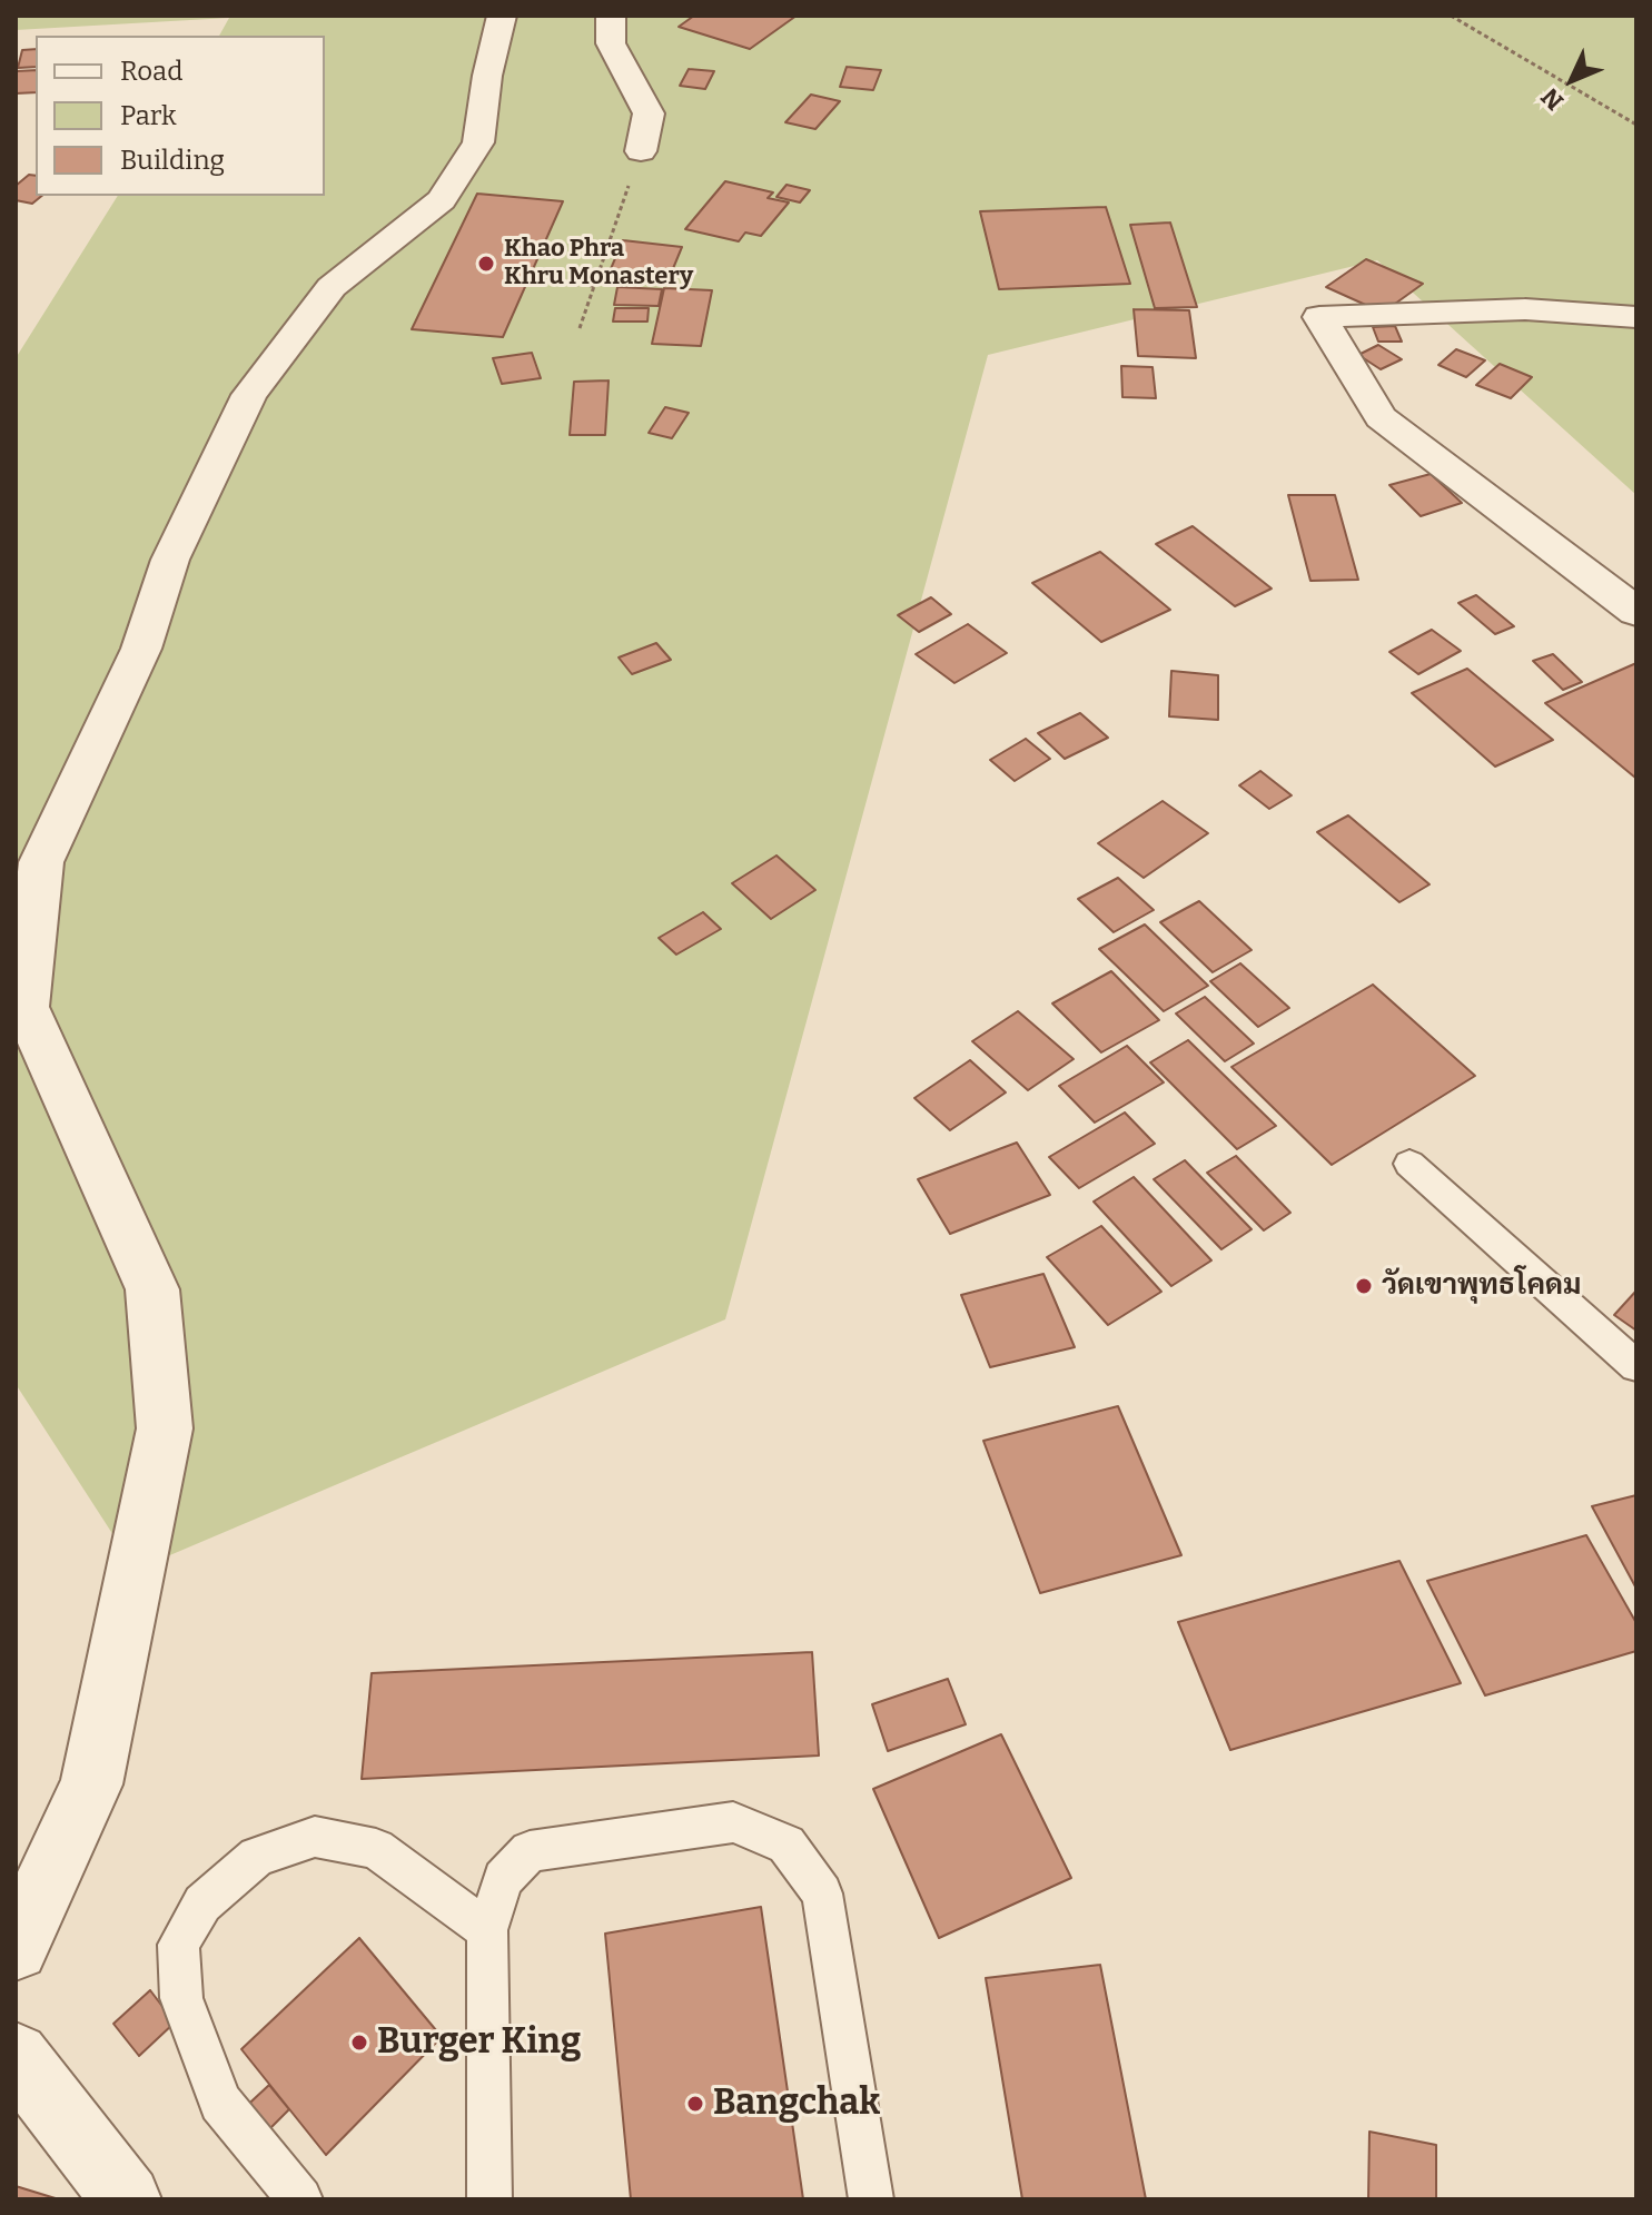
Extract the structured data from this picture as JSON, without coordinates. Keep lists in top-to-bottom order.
{
  "places": [
    "Khao Phra Khru Monastery",
    "วัดเขาพุทธโคดม",
    "Burger King",
    "Bangchak"
  ],
  "legend": ["Road", "Park", "Building"],
  "north": "bottom left"
}
